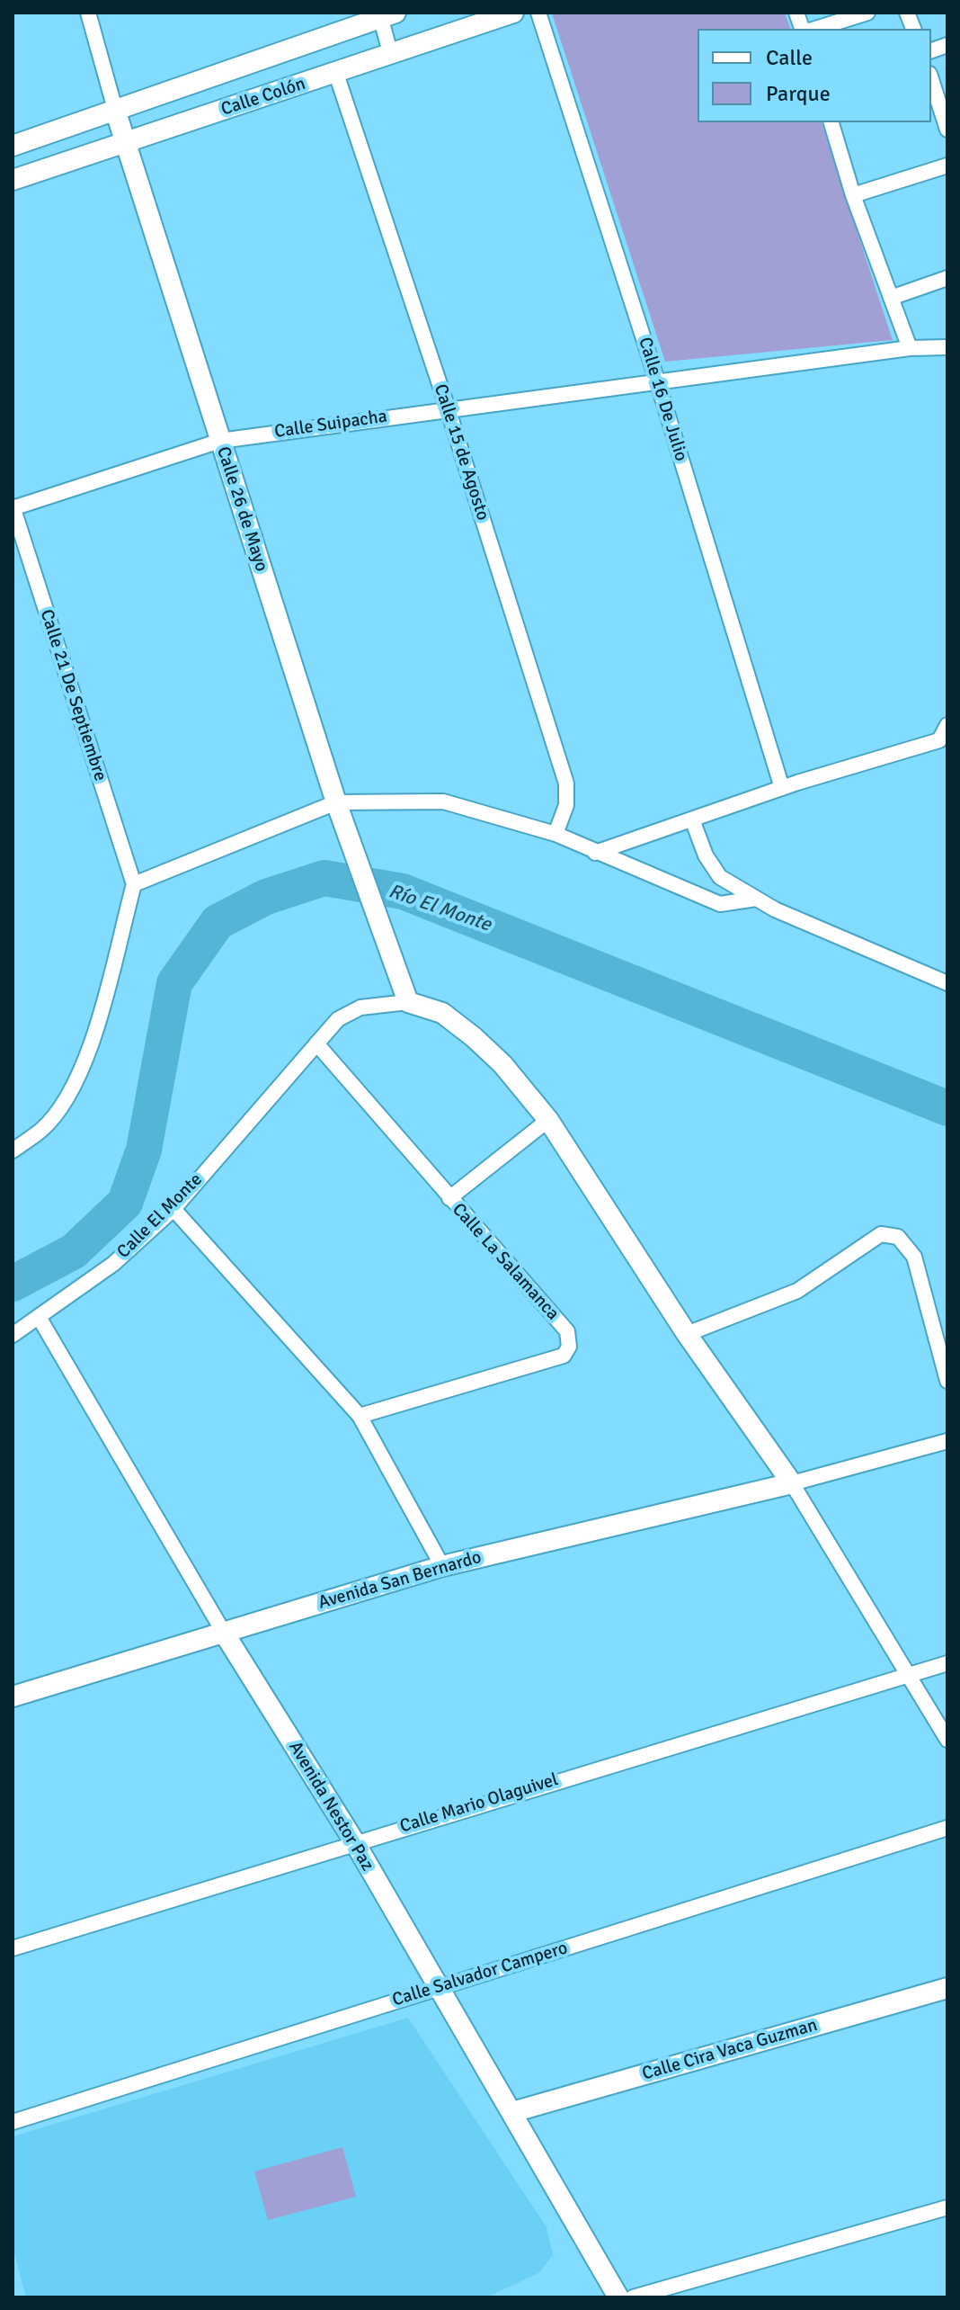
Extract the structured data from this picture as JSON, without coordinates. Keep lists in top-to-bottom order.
{
  "streets": {
    "street": [
      "Calle Colón",
      "Calle 16 De Julio",
      "Calle Suipacha",
      "Calle 15 de Agosto",
      "Calle 26 de Mayo",
      "Calle 21 De Septiembre",
      "Calle El Monte",
      "Calle La Salamanca",
      "Avenida San Bernardo",
      "Calle Mario Olaguivel",
      "Avenida Nestor Paz",
      "Calle Salvador Campero",
      "Calle Cira Vaca Guzman"
    ]
  },
  "crossings": [
    ["Calle Colón", "Calle 15 de Agosto"],
    ["Calle Colón", "Calle 26 de Mayo"],
    ["Calle 16 De Julio", "Calle Suipacha"],
    ["Calle Suipacha", "Calle 15 de Agosto"],
    ["Calle Suipacha", "Calle 26 de Mayo"],
    ["Calle Suipacha", "Calle 21 De Septiembre"],
    ["Calle El Monte", "Calle La Salamanca"],
    ["Calle El Monte", "Avenida Nestor Paz"],
    ["Avenida San Bernardo", "Avenida Nestor Paz"],
    ["Calle Mario Olaguivel", "Avenida Nestor Paz"],
    ["Avenida Nestor Paz", "Calle Salvador Campero"],
    ["Avenida Nestor Paz", "Calle Cira Vaca Guzman"]
  ],
  "water": ["Río El Monte"],
  "legend": ["Calle", "Parque"]
}
